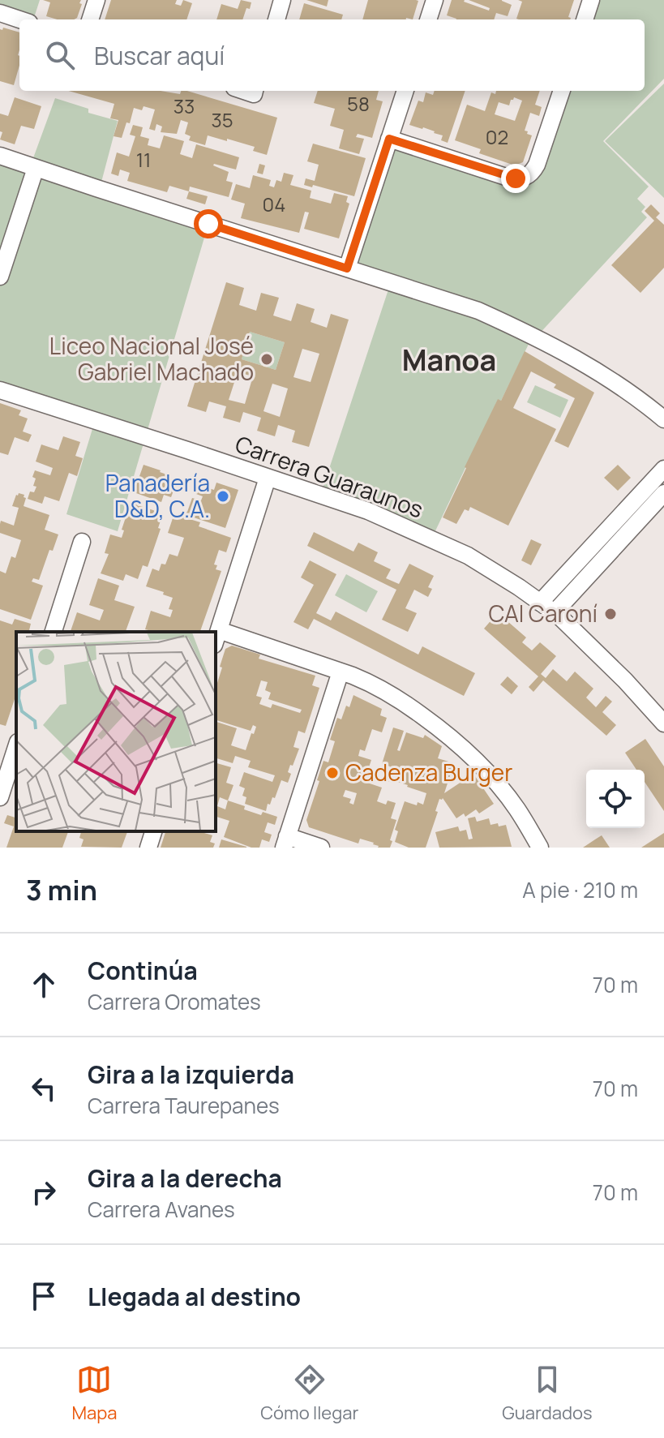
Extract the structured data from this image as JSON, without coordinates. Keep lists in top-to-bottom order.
{
  "streets": {
    "street": ["Carrera Guaraunos"]
  },
  "districts": ["Manoa"],
  "places": [
    "Liceo Nacional José Gabriel Machado",
    "Panadería D&D, C.A.",
    "CAI Caroní",
    "Cadenza Burger"
  ],
  "house_numbers": [
    "58",
    "33",
    "35",
    "02",
    "11",
    "04"
  ],
  "page": {
    "search": "Buscar aquí",
    "heading": ["3 min", "A pie · 210 m"],
    "list": [
      ["Continúa", "Carrera Oromates", "70 m"],
      ["Gira a la izquierda", "Carrera Taurepanes", "70 m"],
      ["Gira a la derecha", "Carrera Avanes", "70 m"],
      "Llegada al destino"
    ],
    "nav": ["Mapa", "Cómo llegar", "Guardados"]
  }
}
